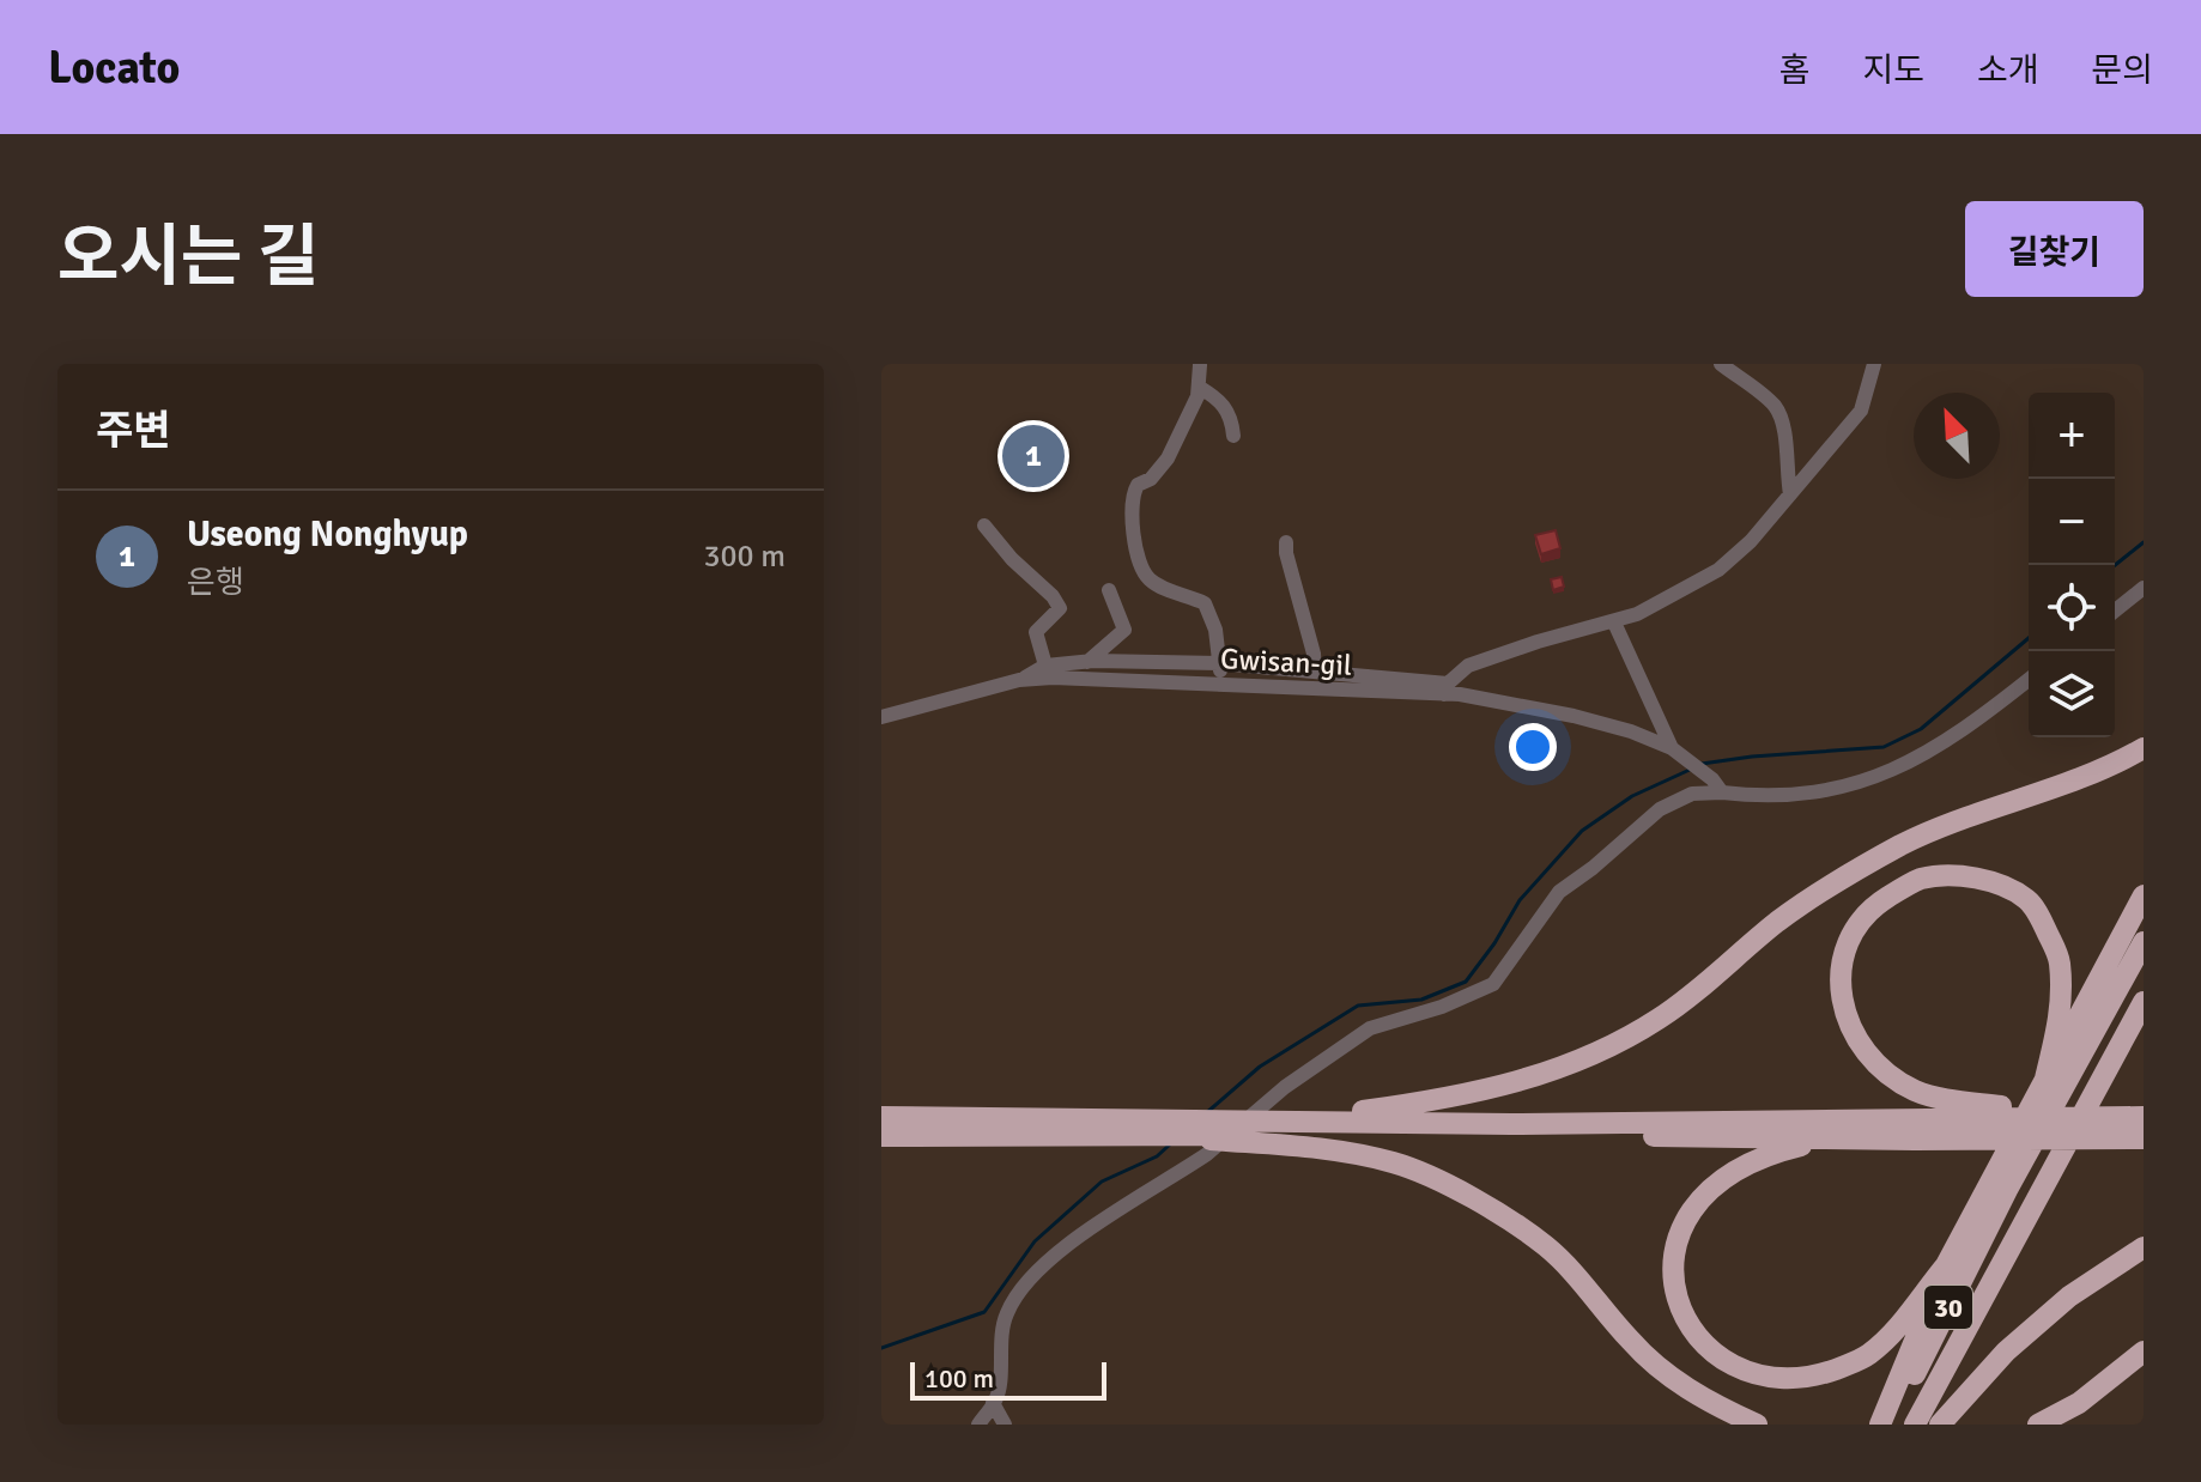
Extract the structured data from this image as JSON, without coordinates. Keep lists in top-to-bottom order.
{
  "streets": {
    "highway": ["30"],
    "street": ["Gwisan-gil"]
  },
  "scale_bar": "100 m",
  "north": "top left",
  "page": {
    "header": "Locato",
    "nav": [
      "홈",
      "지도",
      "소개",
      "문의"
    ],
    "title": "오시는 길",
    "buttons": "길찾기",
    "heading": "주변",
    "map_buttons": ["+", "−"],
    "pins": "1",
    "list": [
      {
        "mark": "1",
        "name": "Useong Nonghyup",
        "note": "은행",
        "value": "300 m"
      }
    ],
    "scale": "100 m"
  }
}
